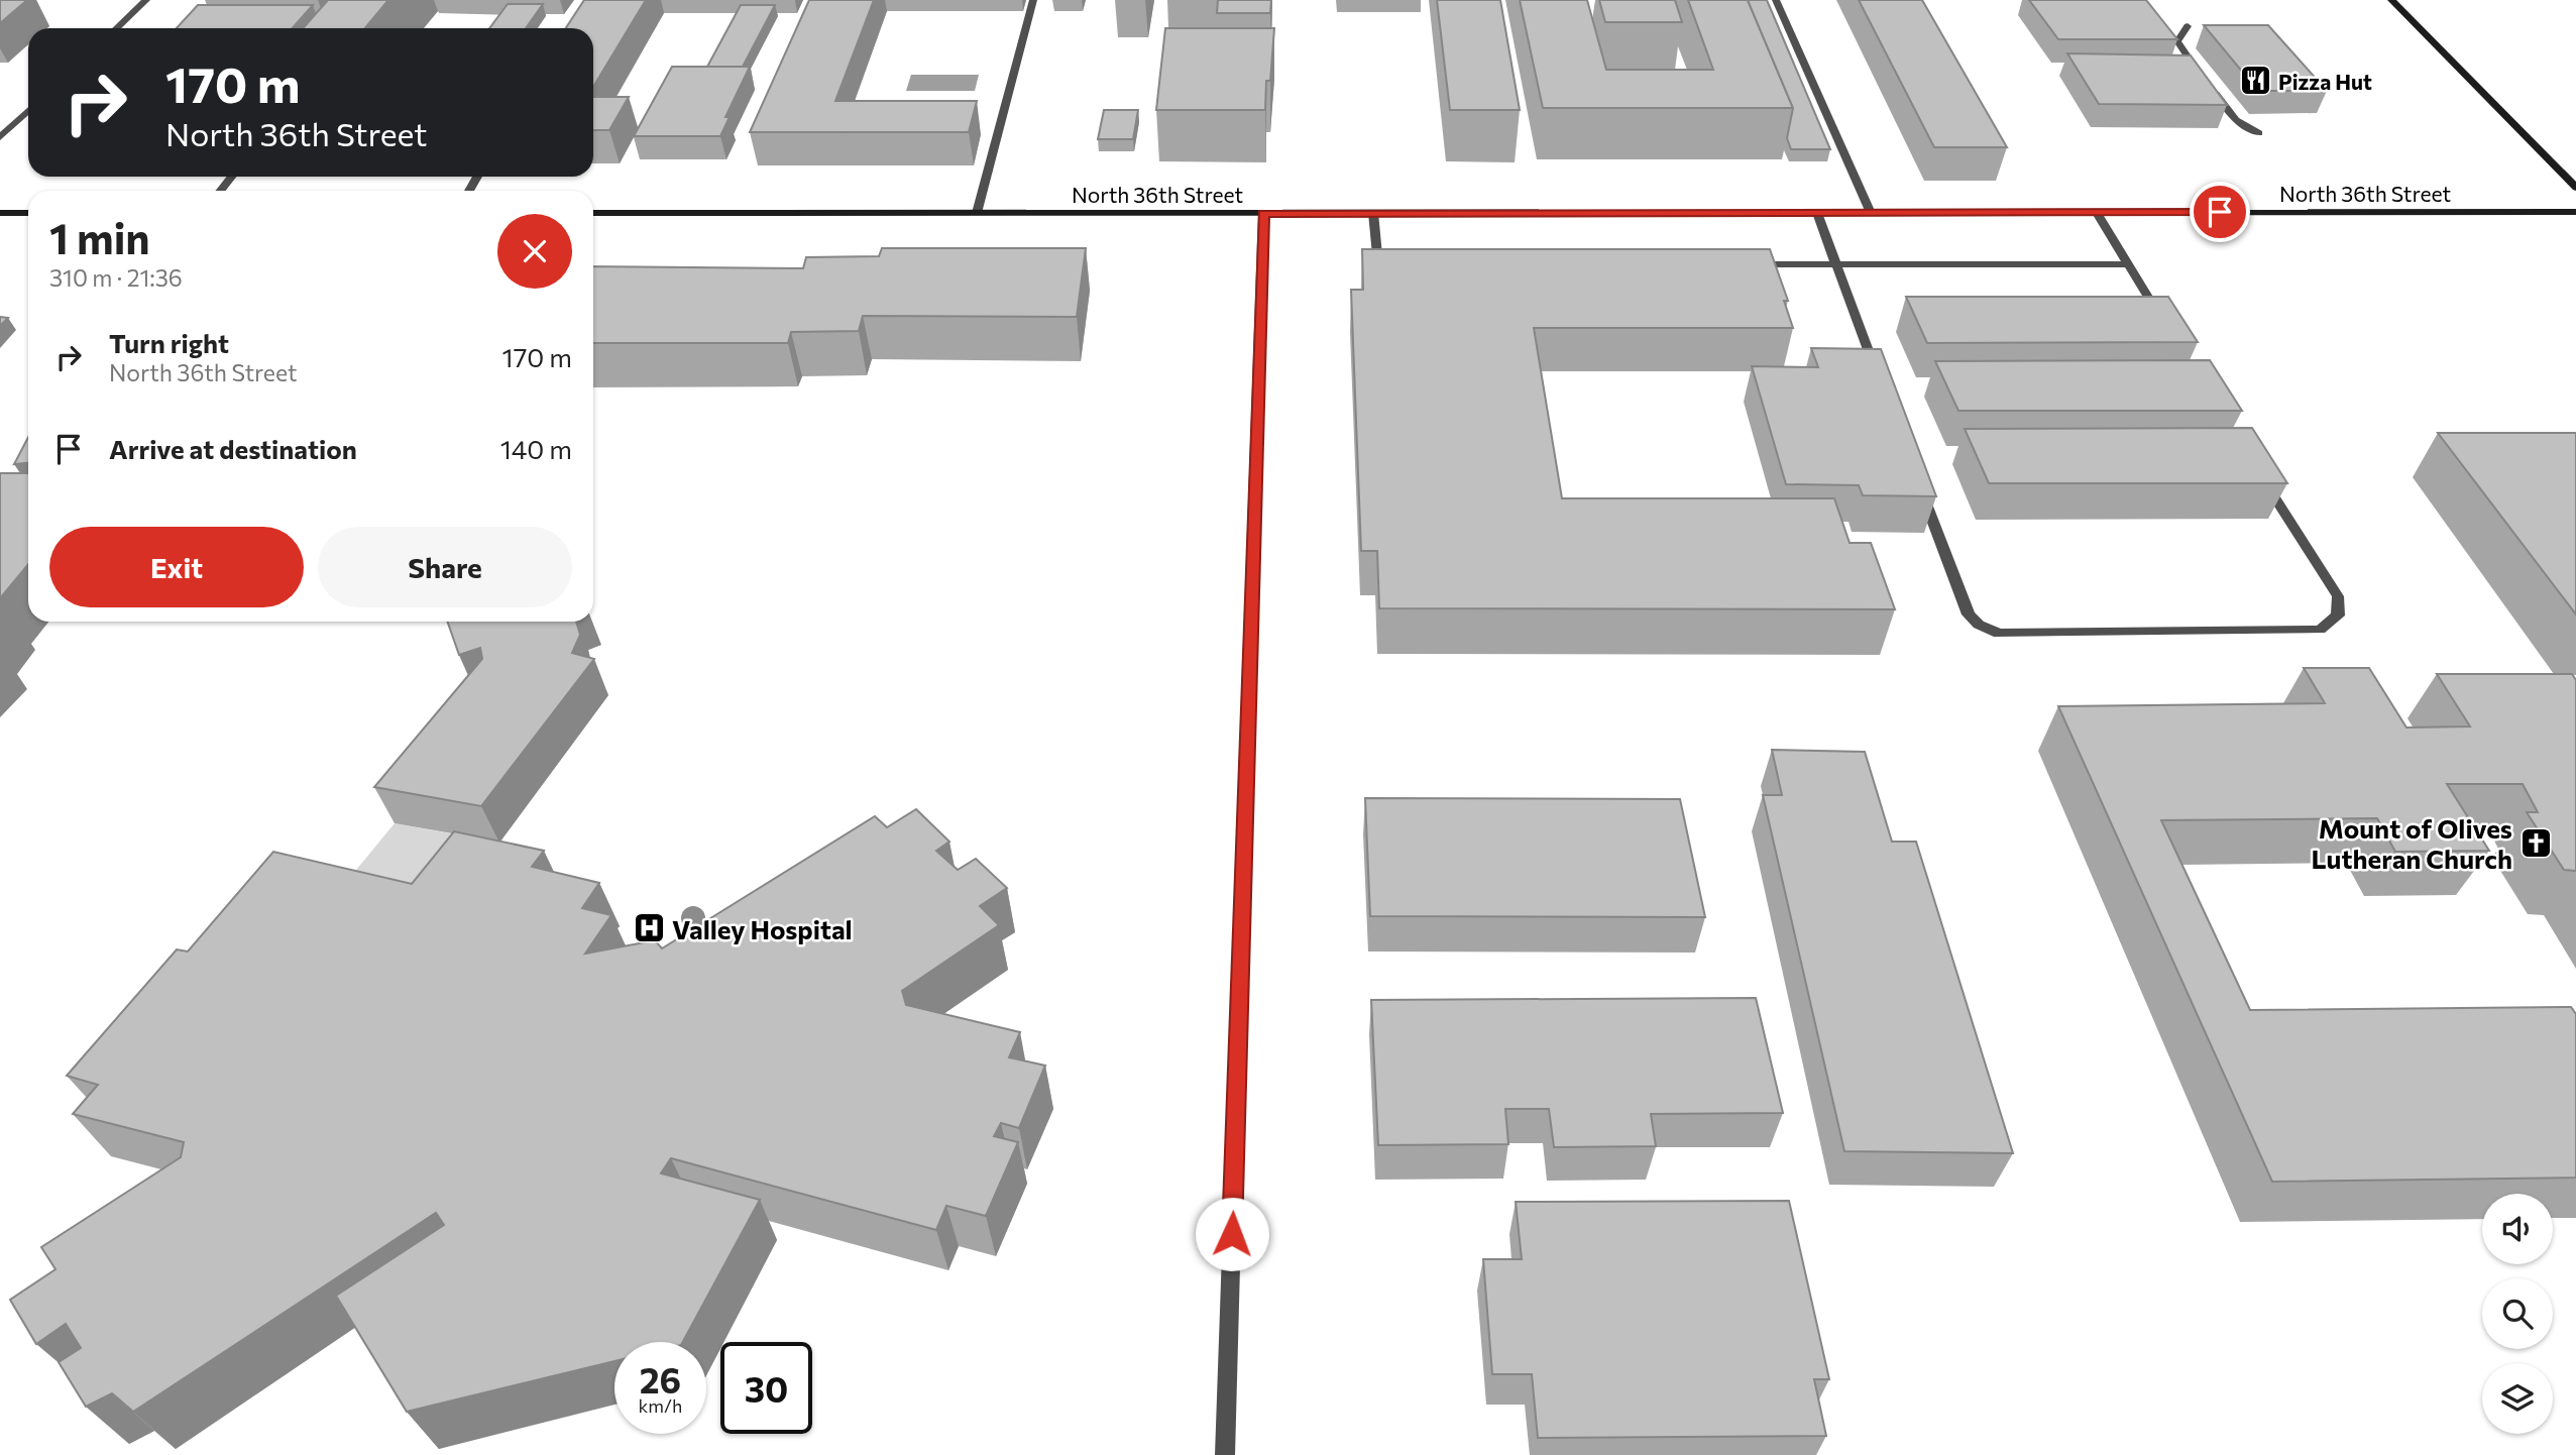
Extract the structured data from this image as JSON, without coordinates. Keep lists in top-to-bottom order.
{
  "streets": {
    "main road": ["North 36th Street"]
  },
  "places": {
    "restaurant": ["Pizza Hut"],
    "church": ["Mount of Olives Lutheran Church"],
    "hospital": ["Valley Hospital"]
  },
  "page": {
    "turn": ["170 m", "North 36th Street"],
    "heading": ["1 min", "310 m · 21:36"],
    "list": [
      {
        "name": "Turn right",
        "note": "North 36th Street",
        "value": "170 m"
      },
      {
        "name": "Arrive at destination",
        "value": "140 m"
      }
    ],
    "buttons": ["Exit", "Share"],
    "speed": "26 km/h",
    "limit": "30"
  }
}
